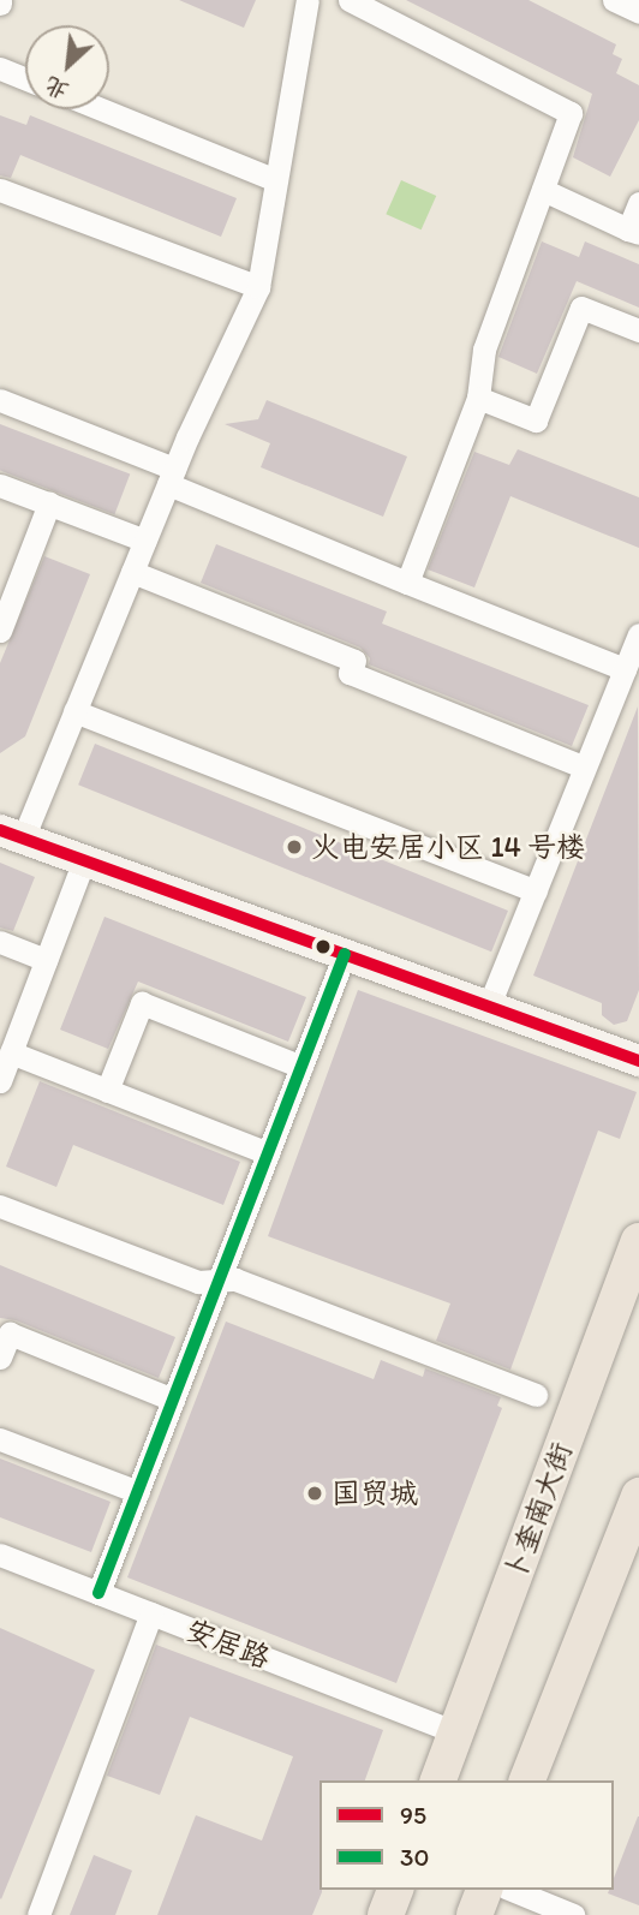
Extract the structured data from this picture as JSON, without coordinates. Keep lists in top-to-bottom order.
{
  "streets": {
    "main road": ["卜奎南大街"],
    "street": ["安居路"]
  },
  "crossings": [
    ["卜奎南大街", "安居路"]
  ],
  "places": ["火电安居小区 14 号楼", "国贸城"],
  "lines": ["transit line 95", "transit line 30"],
  "legend": ["95", "30"],
  "north": "bottom left"
}
